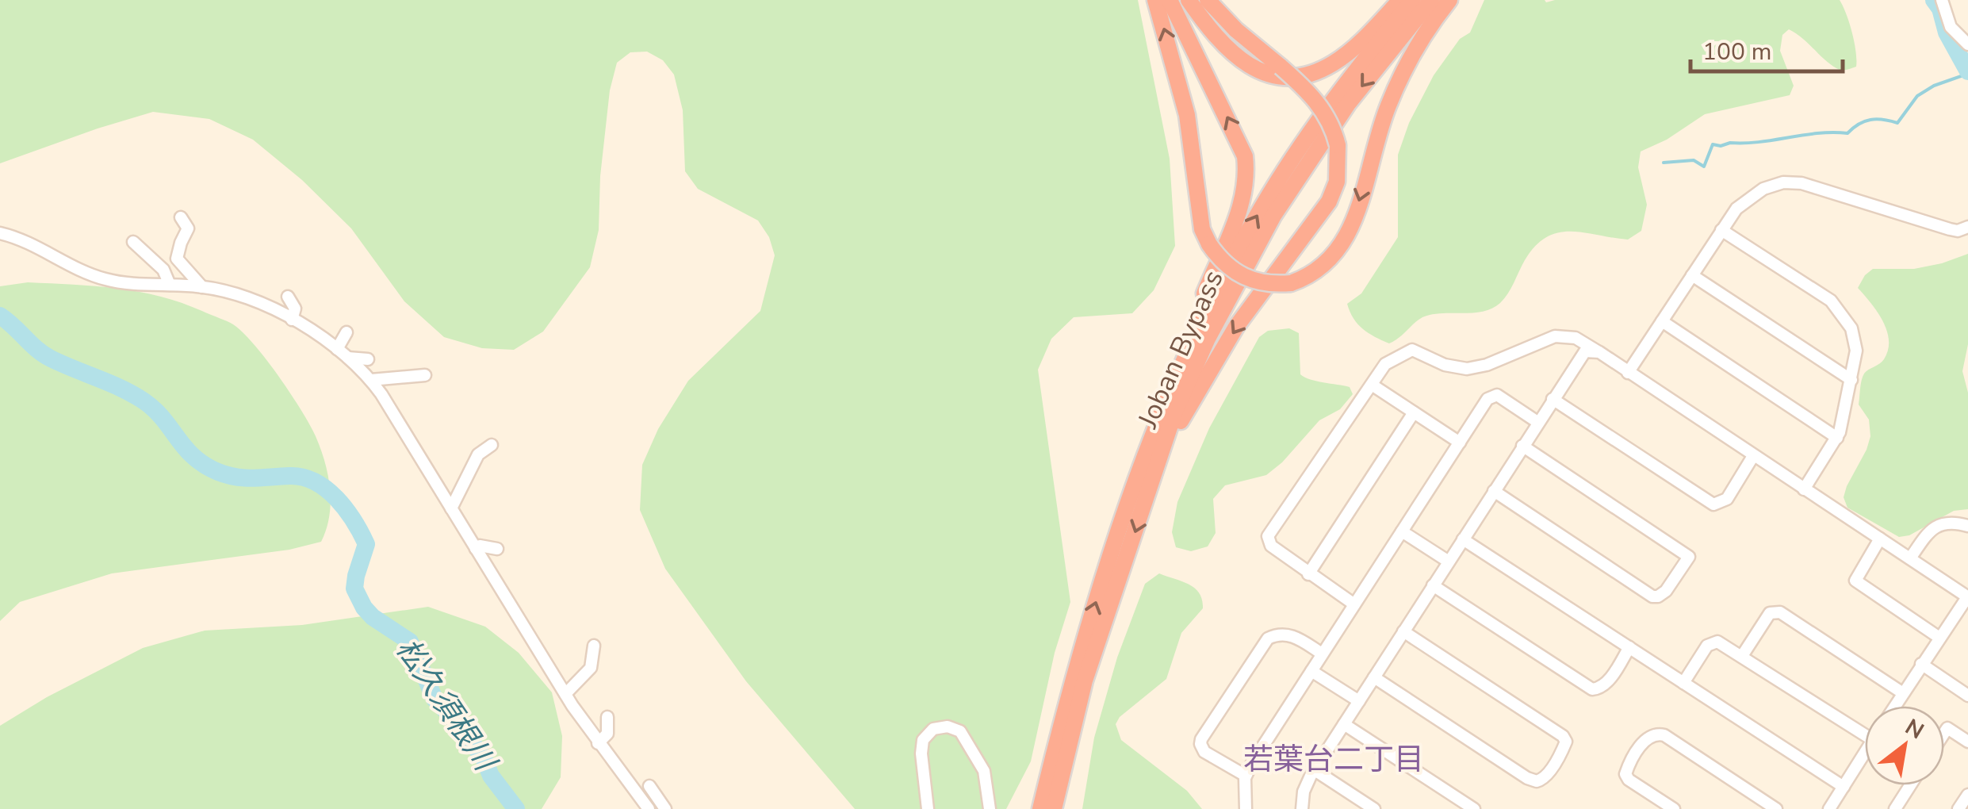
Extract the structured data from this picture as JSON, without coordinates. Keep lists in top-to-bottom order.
{
  "streets": {
    "highway": ["Joban Bypass"]
  },
  "districts": ["若葉台二丁目"],
  "water": ["松久須根川"],
  "scale_bar": "100 m",
  "north": "top right"
}
